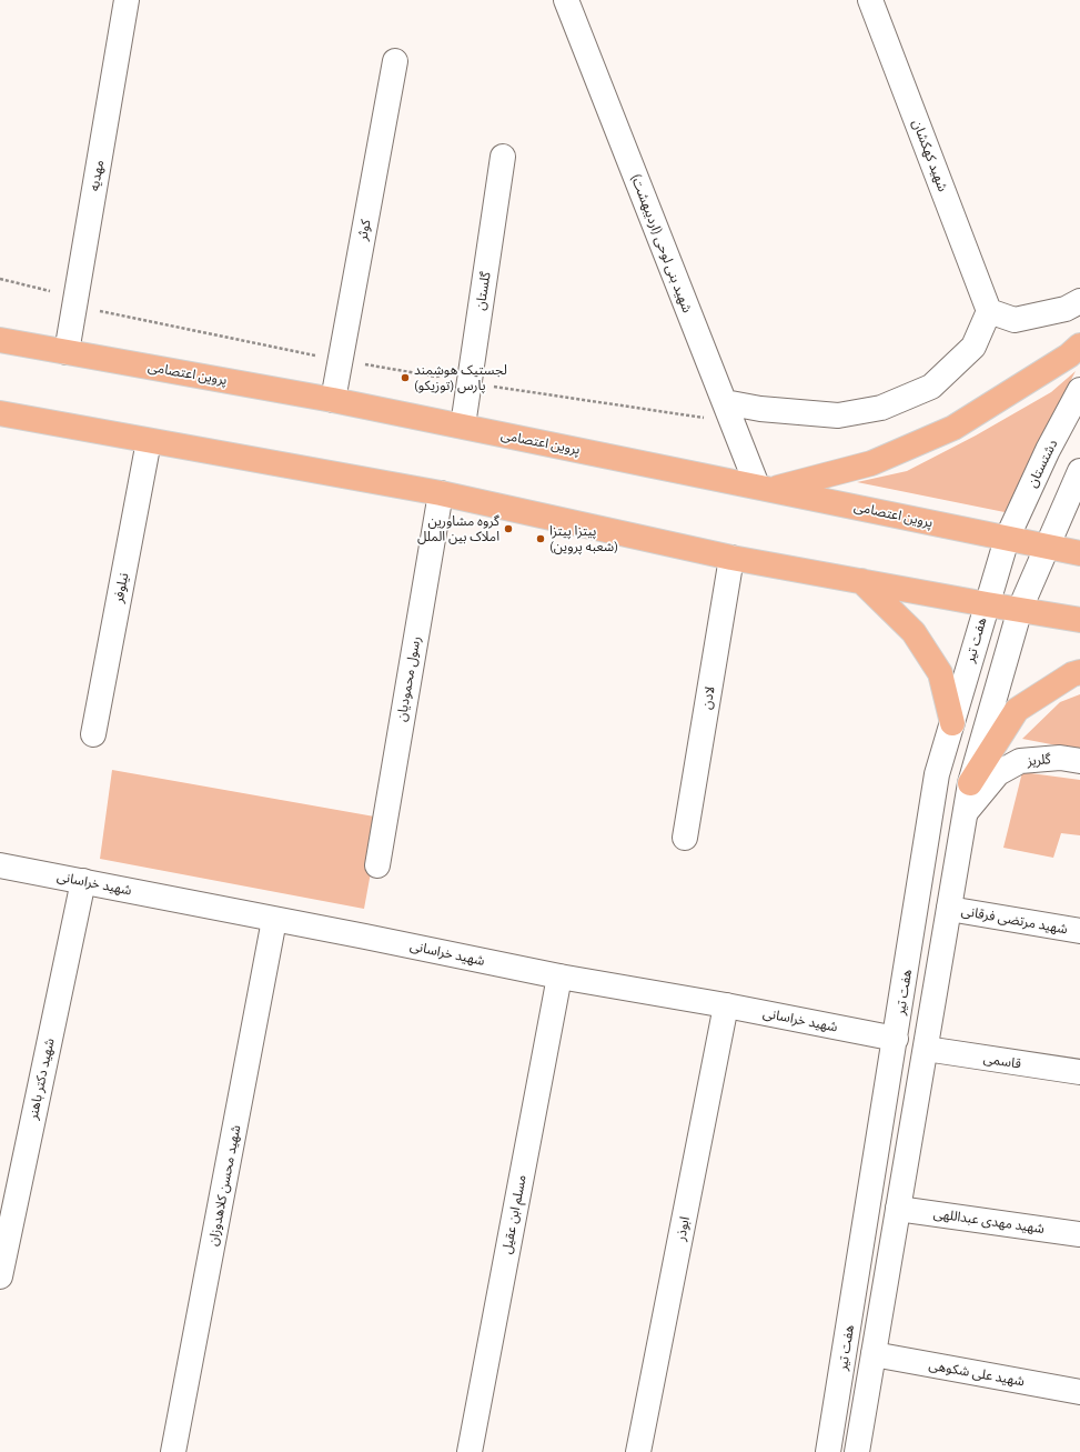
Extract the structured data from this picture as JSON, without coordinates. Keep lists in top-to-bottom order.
{
  "streets": {
    "main road": ["پروین اعتصامی"],
    "street": [
      "شهید کهکشان",
      "مهدیه",
      "کوثر",
      "شهید بنی لوحی (اردیبهشت)",
      "گلستان",
      "دشتستان",
      "نیلوفر",
      "هفت تیر",
      "رسول محمودیان",
      "لادن",
      "گلریز",
      "شهید خراسانی",
      "شهید مرتضی فرقانی",
      "قاسمی",
      "شهید دکتر باهنر",
      "شهید محسن کلاهدوزان",
      "مسلم ابن عقیل",
      "شهید مهدی عبداللهی",
      "ابوذر",
      "شهید علی شکوهی"
    ]
  },
  "crossings": [
    ["مهدیه", "پروین اعتصامی"],
    ["کوثر", "پروین اعتصامی"],
    ["شهید بنی لوحی (اردیبهشت)", "پروین اعتصامی"],
    ["گلستان", "پروین اعتصامی"],
    ["پروین اعتصامی", "دشتستان"],
    ["پروین اعتصامی", "هفت تیر"],
    ["دشتستان", "هفت تیر"],
    ["هفت تیر", "شهید خراسانی"],
    ["شهید خراسانی", "شهید دکتر باهنر"],
    ["شهید خراسانی", "شهید محسن کلاهدوزان"],
    ["شهید خراسانی", "مسلم ابن عقیل"],
    ["شهید خراسانی", "ابوذر"]
  ],
  "places": ["لجستیک هوشمند پارس (توزیکو)", "گروه مشاورین املاک بین الملل", "پیتزا پیتزا (شعبه پروین)"]
}
